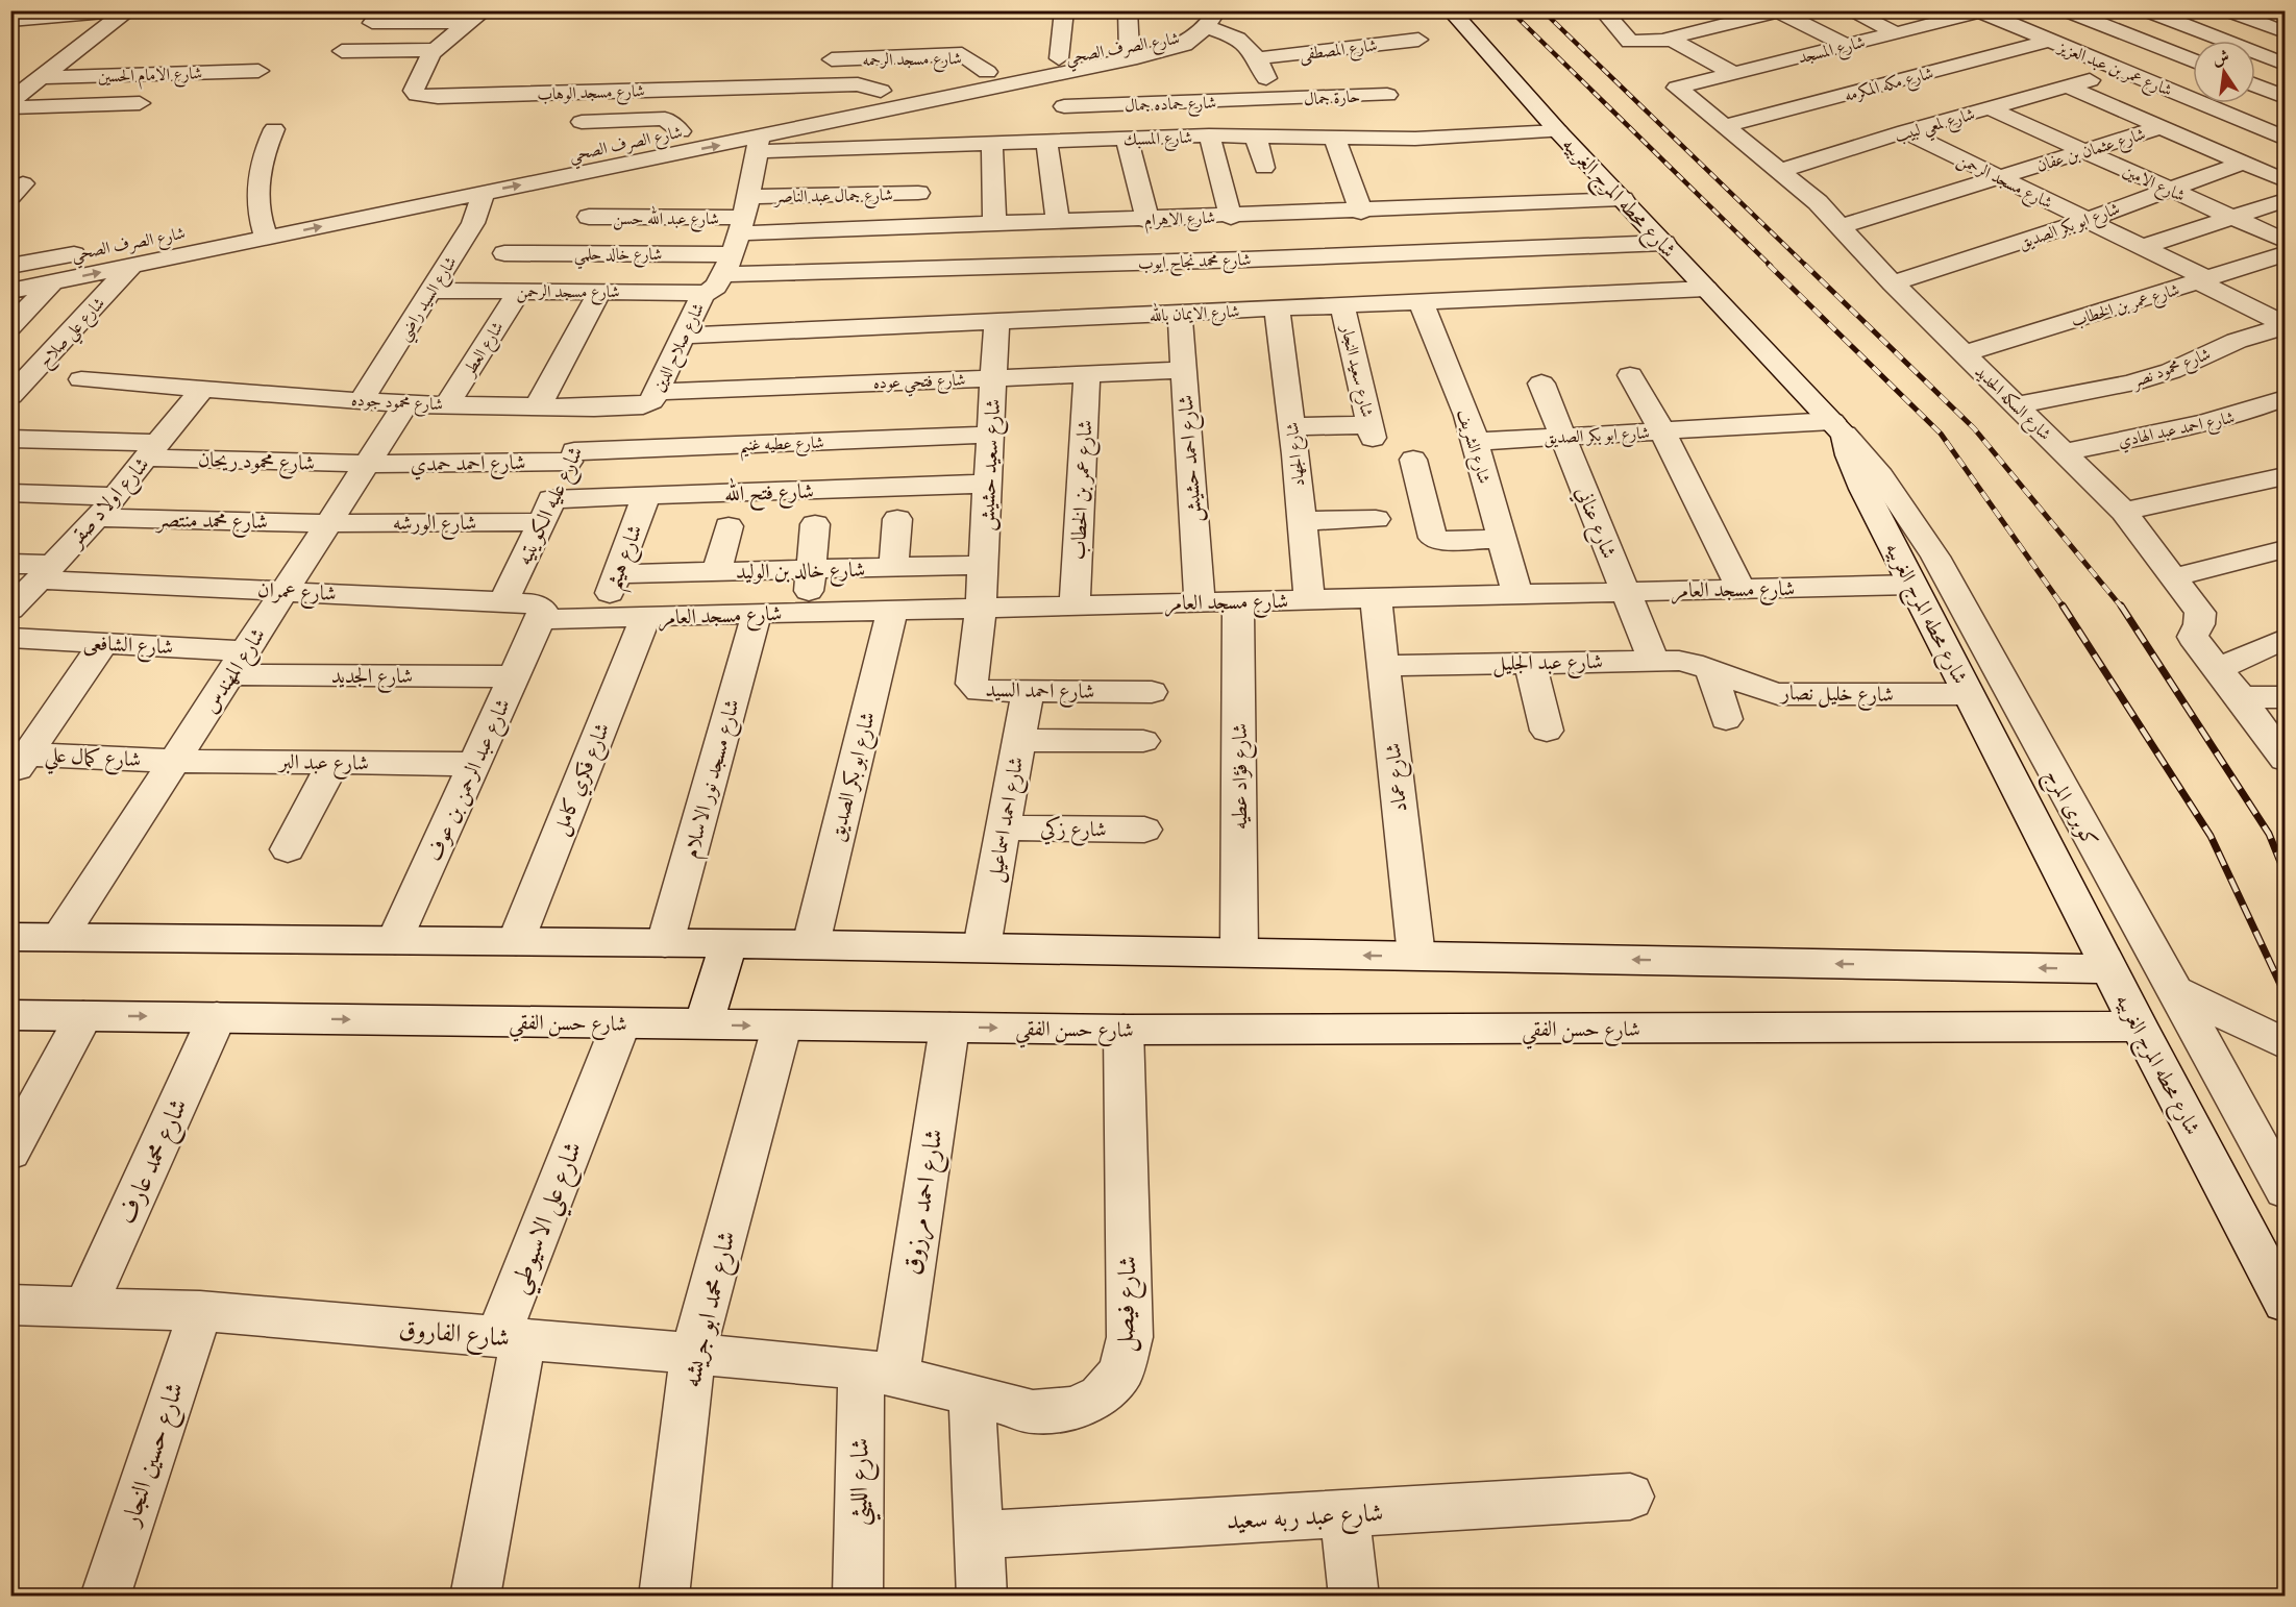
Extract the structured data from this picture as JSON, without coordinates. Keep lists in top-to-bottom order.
{
  "streets": {
    "street": [
      "شارع الصرف الصحي",
      "شارع المصطفى",
      "شارع المسجد",
      "شارع مسجد الرحمه",
      "شارع عمر بن عبد العزيز",
      "شارع الامام الحسين",
      "شارع مكه المكرمه",
      "شارع مسجد الوهاب",
      "حارة جمال",
      "شارع حماده جمال",
      "شارع لمعي لبيب",
      "شارع المسبك",
      "شارع عثمان بن عفان",
      "شارع مسجد الرحمن",
      "شارع الامين",
      "شارع جمال عبد الناصر",
      "شارع محطه المرج الغربيه",
      "شارع عبد الله حسن",
      "شارع الاهرام",
      "شارع ابو بكر الصديق",
      "شارع خالد حلمي",
      "شارع محمد نجاح ايوب",
      "شارع السيد راضي",
      "شارع عمر بن الخطاب",
      "شارع الايمان بالله",
      "شارع علي صلاح",
      "شارع صلاح الدين",
      "شارع العطر",
      "شارع محمود نصر",
      "شارع سعيد النجار",
      "شارع فتحي عوده",
      "شارع محمود جوده",
      "شارع السكه الحديد",
      "شارع احمد عبد الهادي",
      "شارع عطيه غنيم",
      "شارع الشريف",
      "شارع الجهاد",
      "شارع احمد حشيش",
      "شارع محمود ريحان",
      "شارع احمد حمدي",
      "شارع سعيد حشيش",
      "شارع فتح الله",
      "شارع اولاد صقر",
      "شارع عليه الكويتيه",
      "شارع محمد منتصر",
      "شارع الورشه",
      "شارع عناني",
      "شارع هيثم",
      "شارع خالد بن الوليد",
      "شارع مسجد العامر",
      "شارع عمران",
      "شارع الشافعى",
      "شارع عبد الجليل",
      "شارع المهندس",
      "شارع الجديد",
      "شارع احمد السيد",
      "شارع خليل نصار",
      "شارع كمال علي",
      "شارع عبد البر",
      "شارع فؤاد عطيه",
      "شارع عماد",
      "شارع فكري كامل",
      "شارع مسجد نور الاسلام",
      "شارع عبد الرحمن بن عوف",
      "كوبرى المرج",
      "شارع احمد اسماعيل",
      "شارع زكي",
      "شارع حسن الفقي",
      "شارع محمد عارف",
      "شارع احمد مرزوق",
      "شارع علي الاسيوطي",
      "شارع فيصل",
      "شارع محمد ابو جريشه",
      "شارع الفاروق",
      "شارع حسين النجار",
      "شارع الليثي",
      "شارع عبد ربه سعيد"
    ]
  },
  "crossings": [
    ["شارع الصرف الصحي", "شارع مسجد الرحمه"],
    ["شارع الصرف الصحي", "شارع مسجد الوهاب"],
    ["شارع الصرف الصحي", "شارع المسبك"],
    ["شارع الصرف الصحي", "شارع السيد راضي"],
    ["شارع الصرف الصحي", "شارع علي صلاح"],
    ["شارع المسجد", "شارع عمر بن عبد العزيز"],
    ["شارع المسجد", "شارع السكه الحديد"],
    ["شارع عمر بن عبد العزيز", "شارع مكه المكرمه"],
    ["شارع مكه المكرمه", "شارع السكه الحديد"],
    ["حارة جمال", "شارع حماده جمال"],
    ["شارع لمعي لبيب", "شارع مسجد الرحمن"],
    ["شارع لمعي لبيب", "شارع الامين"],
    ["شارع لمعي لبيب", "شارع السكه الحديد"],
    ["شارع المسبك", "شارع محطه المرج الغربيه"],
    ["شارع عثمان بن عفان", "شارع مسجد الرحمن"],
    ["شارع عثمان بن عفان", "شارع الامين"],
    ["شارع عثمان بن عفان", "شارع السكه الحديد"],
    ["شارع مسجد الرحمن", "شارع ابو بكر الصديق"],
    ["شارع مسجد الرحمن", "شارع السيد راضي"],
    ["شارع مسجد الرحمن", "شارع عمر بن الخطاب"],
    ["شارع مسجد الرحمن", "شارع صلاح الدين"],
    ["شارع مسجد الرحمن", "شارع العطر"],
    ["شارع الامين", "شارع ابو بكر الصديق"],
    ["شارع جمال عبد الناصر", "شارع عبد الله حسن"],
    ["شارع جمال عبد الناصر", "شارع الاهرام"],
    ["شارع جمال عبد الناصر", "شارع خالد حلمي"],
    ["شارع جمال عبد الناصر", "شارع محمد نجاح ايوب"],
    ["شارع جمال عبد الناصر", "شارع صلاح الدين"],
    ["شارع محطه المرج الغربيه", "شارع الاهرام"],
    ["شارع محطه المرج الغربيه", "شارع ابو بكر الصديق"],
    ["شارع محطه المرج الغربيه", "شارع محمد نجاح ايوب"],
    ["شارع محطه المرج الغربيه", "شارع الايمان بالله"],
    ["شارع محطه المرج الغربيه", "شارع مسجد العامر"],
    ["شارع محطه المرج الغربيه", "شارع خليل نصار"],
    ["شارع محطه المرج الغربيه", "كوبرى المرج"],
    ["شارع محطه المرج الغربيه", "شارع حسن الفقي"],
    ["شارع عبد الله حسن", "شارع الاهرام"],
    ["شارع عبد الله حسن", "شارع خالد حلمي"],
    ["شارع عبد الله حسن", "شارع محمد نجاح ايوب"],
    ["شارع عبد الله حسن", "شارع صلاح الدين"],
    ["شارع الاهرام", "شارع خالد حلمي"],
    ["شارع الاهرام", "شارع محمد نجاح ايوب"],
    ["شارع الاهرام", "شارع صلاح الدين"],
    ["شارع ابو بكر الصديق", "شارع السكه الحديد"],
    ["شارع ابو بكر الصديق", "شارع الشريف"],
    ["شارع ابو بكر الصديق", "شارع عناني"],
    ["شارع ابو بكر الصديق", "شارع مسجد العامر"],
    ["شارع ابو بكر الصديق", "كوبرى المرج"],
    ["شارع خالد حلمي", "شارع محمد نجاح ايوب"],
    ["شارع خالد حلمي", "شارع صلاح الدين"],
    ["شارع محمد نجاح ايوب", "شارع صلاح الدين"],
    ["شارع السيد راضي", "شارع محمود جوده"],
    ["شارع عمر بن الخطاب", "شارع فتحي عوده"],
    ["شارع عمر بن الخطاب", "شارع السكه الحديد"],
    ["شارع عمر بن الخطاب", "شارع مسجد العامر"],
    ["شارع الايمان بالله", "شارع صلاح الدين"],
    ["شارع الايمان بالله", "شارع سعيد النجار"],
    ["شارع الايمان بالله", "شارع الشريف"],
    ["شارع الايمان بالله", "شارع الجهاد"],
    ["شارع الايمان بالله", "شارع احمد حشيش"],
    ["شارع الايمان بالله", "شارع سعيد حشيش"],
    ["شارع صلاح الدين", "شارع فتحي عوده"],
    ["شارع صلاح الدين", "شارع محمود جوده"],
    ["شارع صلاح الدين", "شارع عليه الكويتيه"],
    ["شارع العطر", "شارع محمود جوده"],
    ["شارع محمود نصر", "شارع السكه الحديد"],
    ["شارع سعيد النجار", "شارع الجهاد"],
    ["شارع فتحي عوده", "شارع احمد حشيش"],
    ["شارع فتحي عوده", "شارع سعيد حشيش"],
    ["شارع محمود جوده", "شارع اولاد صقر"],
    ["شارع محمود جوده", "شارع عليه الكويتيه"],
    ["شارع محمود جوده", "شارع المهندس"],
    ["شارع السكه الحديد", "شارع احمد عبد الهادي"],
    ["شارع عطيه غنيم", "شارع احمد حمدي"],
    ["شارع عطيه غنيم", "شارع سعيد حشيش"],
    ["شارع عطيه غنيم", "شارع عليه الكويتيه"],
    ["شارع الشريف", "شارع مسجد العامر"],
    ["شارع الجهاد", "شارع مسجد العامر"],
    ["شارع احمد حشيش", "شارع مسجد العامر"],
    ["شارع محمود ريحان", "شارع احمد حمدي"],
    ["شارع محمود ريحان", "شارع اولاد صقر"],
    ["شارع محمود ريحان", "شارع المهندس"],
    ["شارع احمد حمدي", "شارع عليه الكويتيه"],
    ["شارع احمد حمدي", "شارع المهندس"],
    ["شارع سعيد حشيش", "شارع فتح الله"],
    ["شارع سعيد حشيش", "شارع خالد بن الوليد"],
    ["شارع سعيد حشيش", "شارع مسجد العامر"],
    ["شارع سعيد حشيش", "شارع احمد السيد"],
    ["شارع فتح الله", "شارع عليه الكويتيه"],
    ["شارع فتح الله", "شارع الورشه"],
    ["شارع فتح الله", "شارع هيثم"],
    ["شارع اولاد صقر", "شارع محمد منتصر"],
    ["شارع اولاد صقر", "شارع عمران"],
    ["شارع عليه الكويتيه", "شارع الورشه"],
    ["شارع عليه الكويتيه", "شارع عمران"],
    ["شارع محمد منتصر", "شارع الورشه"],
    ["شارع محمد منتصر", "شارع المهندس"],
    ["شارع الورشه", "شارع المهندس"],
    ["شارع عناني", "شارع مسجد العامر"],
    ["شارع عناني", "شارع عبد الجليل"],
    ["شارع هيثم", "شارع خالد بن الوليد"],
    ["شارع هيثم", "شارع مسجد العامر"],
    ["شارع مسجد العامر", "شارع عمران"],
    ["شارع مسجد العامر", "شارع احمد السيد"],
    ["شارع مسجد العامر", "شارع فؤاد عطيه"],
    ["شارع مسجد العامر", "شارع عماد"],
    ["شارع مسجد العامر", "شارع فكري كامل"],
    ["شارع مسجد العامر", "شارع مسجد نور الاسلام"],
    ["شارع مسجد العامر", "شارع عبد الرحمن بن عوف"],
    ["شارع عمران", "شارع المهندس"],
    ["شارع عمران", "شارع عبد الرحمن بن عوف"],
    ["شارع الشافعى", "شارع المهندس"],
    ["شارع الشافعى", "شارع الجديد"],
    ["شارع عبد الجليل", "شارع خليل نصار"],
    ["شارع عبد الجليل", "شارع عماد"],
    ["شارع المهندس", "شارع الجديد"],
    ["شارع المهندس", "شارع كمال علي"],
    ["شارع المهندس", "شارع عبد البر"],
    ["شارع الجديد", "شارع عبد الرحمن بن عوف"],
    ["شارع احمد السيد", "شارع احمد اسماعيل"],
    ["شارع كمال علي", "شارع عبد البر"],
    ["شارع عبد البر", "شارع عبد الرحمن بن عوف"],
    ["شارع احمد اسماعيل", "شارع زكي"],
    ["شارع حسن الفقي", "شارع محمد عارف"],
    ["شارع حسن الفقي", "شارع احمد مرزوق"],
    ["شارع حسن الفقي", "شارع علي الاسيوطي"],
    ["شارع حسن الفقي", "شارع فيصل"],
    ["شارع حسن الفقي", "شارع محمد ابو جريشه"],
    ["شارع محمد عارف", "شارع الفاروق"],
    ["شارع احمد مرزوق", "شارع فيصل"],
    ["شارع احمد مرزوق", "شارع الفاروق"],
    ["شارع احمد مرزوق", "شارع الليثي"],
    ["شارع علي الاسيوطي", "شارع الفاروق"],
    ["شارع فيصل", "شارع الفاروق"],
    ["شارع فيصل", "شارع الليثي"],
    ["شارع محمد ابو جريشه", "شارع الفاروق"],
    ["شارع الفاروق", "شارع حسين النجار"],
    ["شارع الفاروق", "شارع الليثي"]
  ],
  "north": "top"
}
